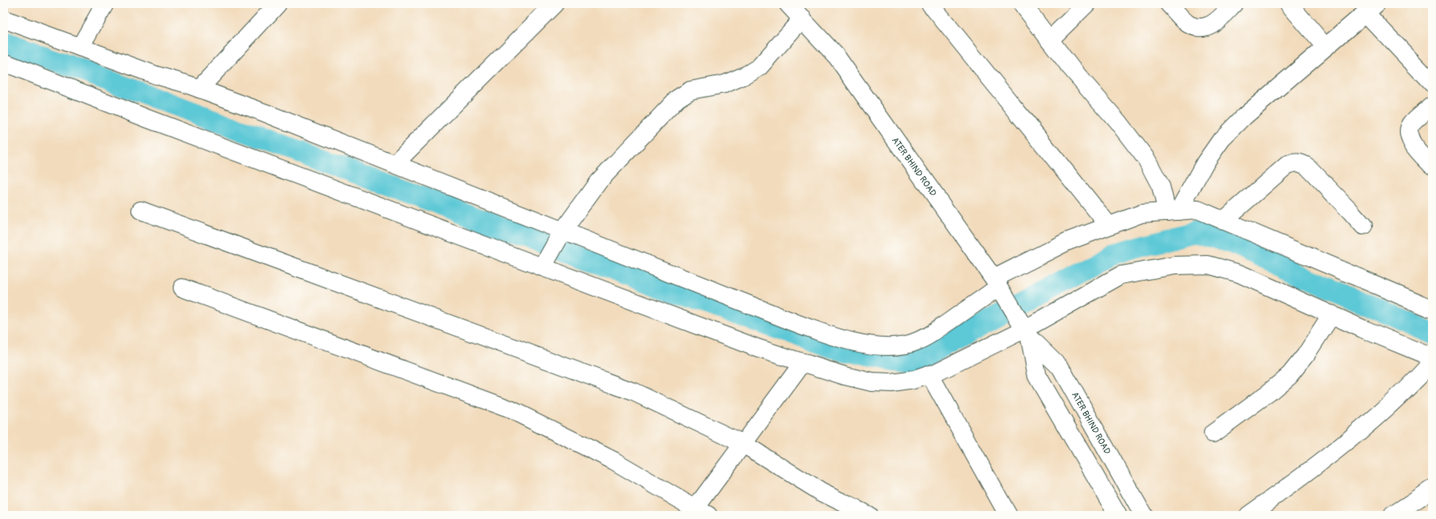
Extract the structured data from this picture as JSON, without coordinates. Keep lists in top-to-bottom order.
{
  "streets": {
    "main road": ["ATER BHIND ROAD"]
  }
}
